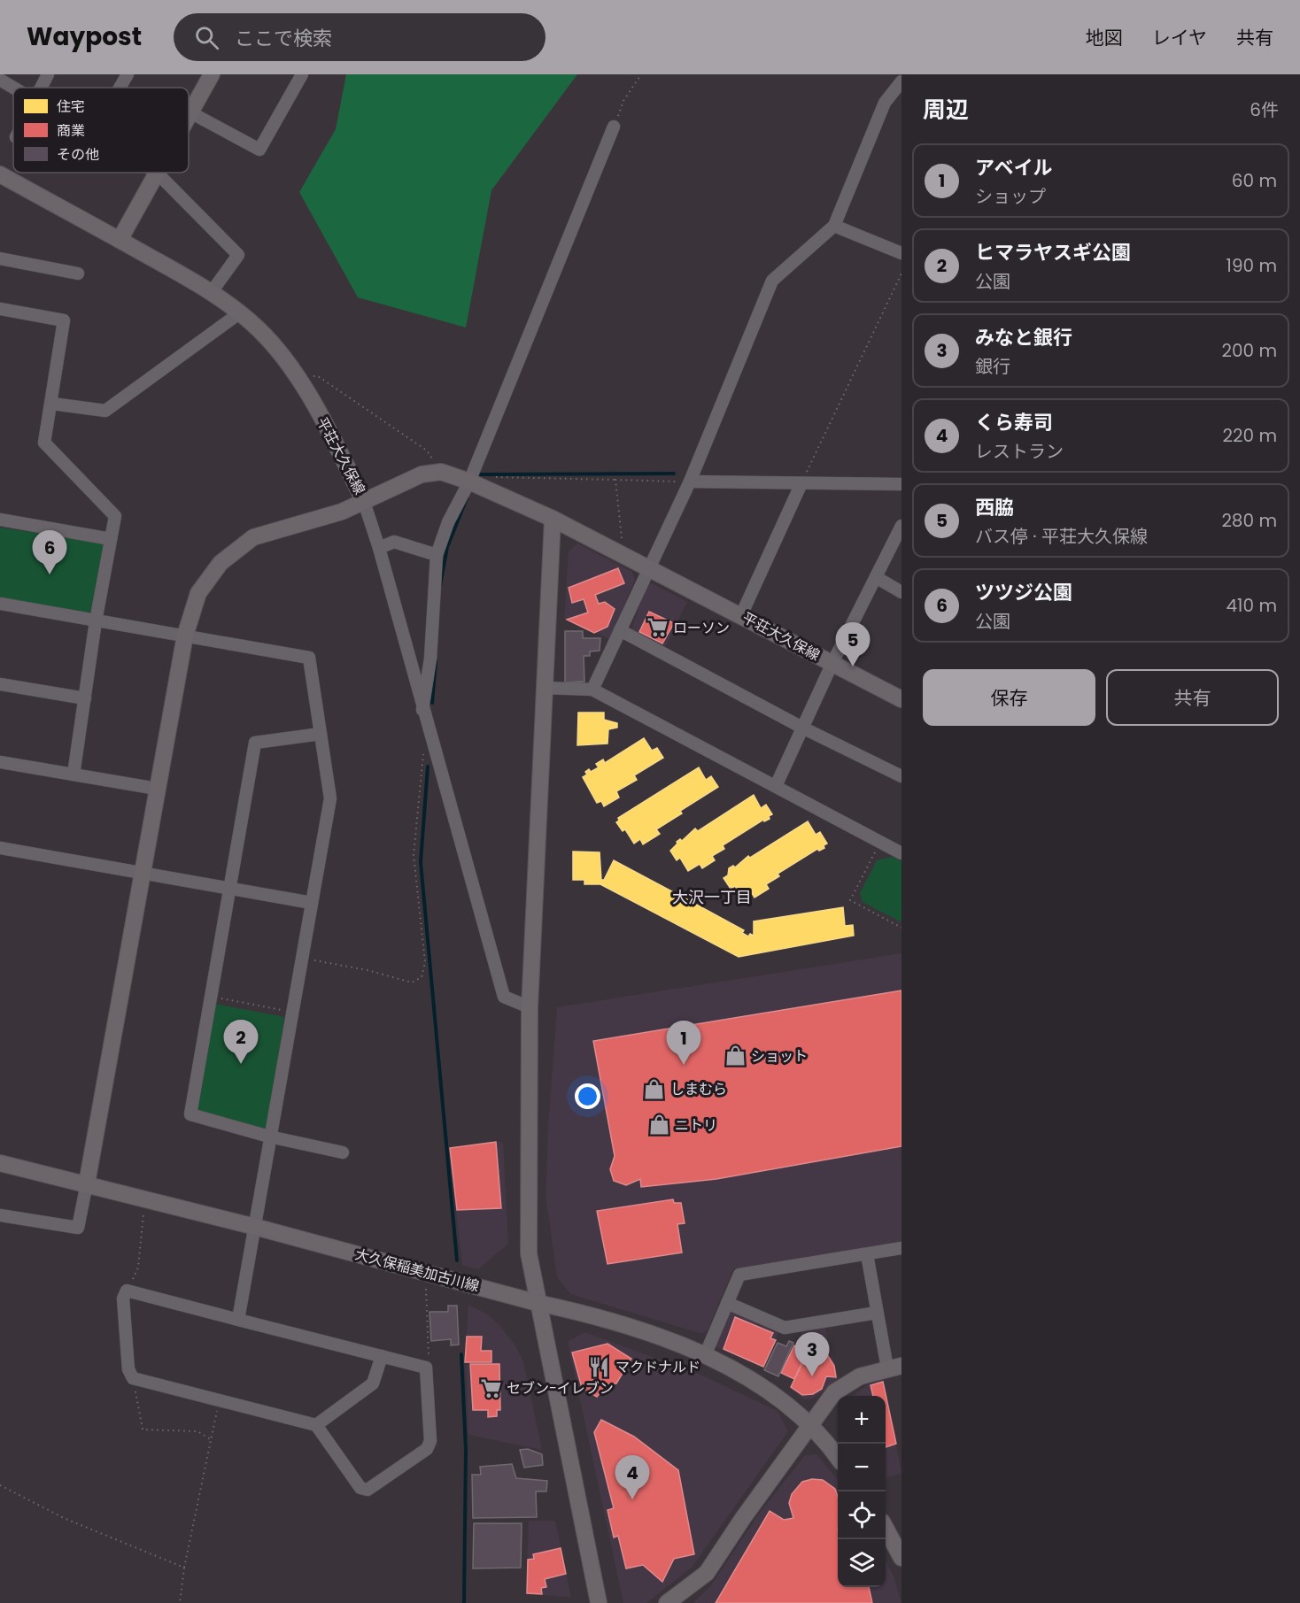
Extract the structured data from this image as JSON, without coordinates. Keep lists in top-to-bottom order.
{
  "streets": {
    "street": ["平荘大久保線", "大久保稲美加古川線"]
  },
  "districts": ["大沢一丁目"],
  "places": {
    "supermarket": ["ローソン", "セブン-イレブン"],
    "shop": ["ショット", "しまむら", "ニトリ"],
    "restaurant": ["マクドナルド"]
  },
  "legend": ["住宅", "商業", "その他"],
  "page": {
    "header": "Waypost",
    "search": "ここで検索",
    "nav": ["地図", "レイヤ", "共有"],
    "heading": ["周辺", "6件"],
    "list": [
      {
        "mark": "1",
        "name": "アベイル",
        "note": "ショップ",
        "value": "60 m"
      },
      {
        "mark": "2",
        "name": "ヒマラヤスギ公園",
        "note": "公園",
        "value": "190 m"
      },
      {
        "mark": "3",
        "name": "みなと銀行",
        "note": "銀行",
        "value": "200 m"
      },
      {
        "mark": "4",
        "name": "くら寿司",
        "note": "レストラン",
        "value": "220 m"
      },
      {
        "mark": "5",
        "name": "西脇",
        "note": "バス停 · 平荘大久保線",
        "value": "280 m"
      },
      {
        "mark": "6",
        "name": "ツツジ公園",
        "note": "公園",
        "value": "410 m"
      }
    ],
    "pins": [
      "6",
      "5",
      "2",
      "1",
      "3",
      "4"
    ],
    "buttons": ["保存", "共有"],
    "map_buttons": ["+", "−"]
  }
}
